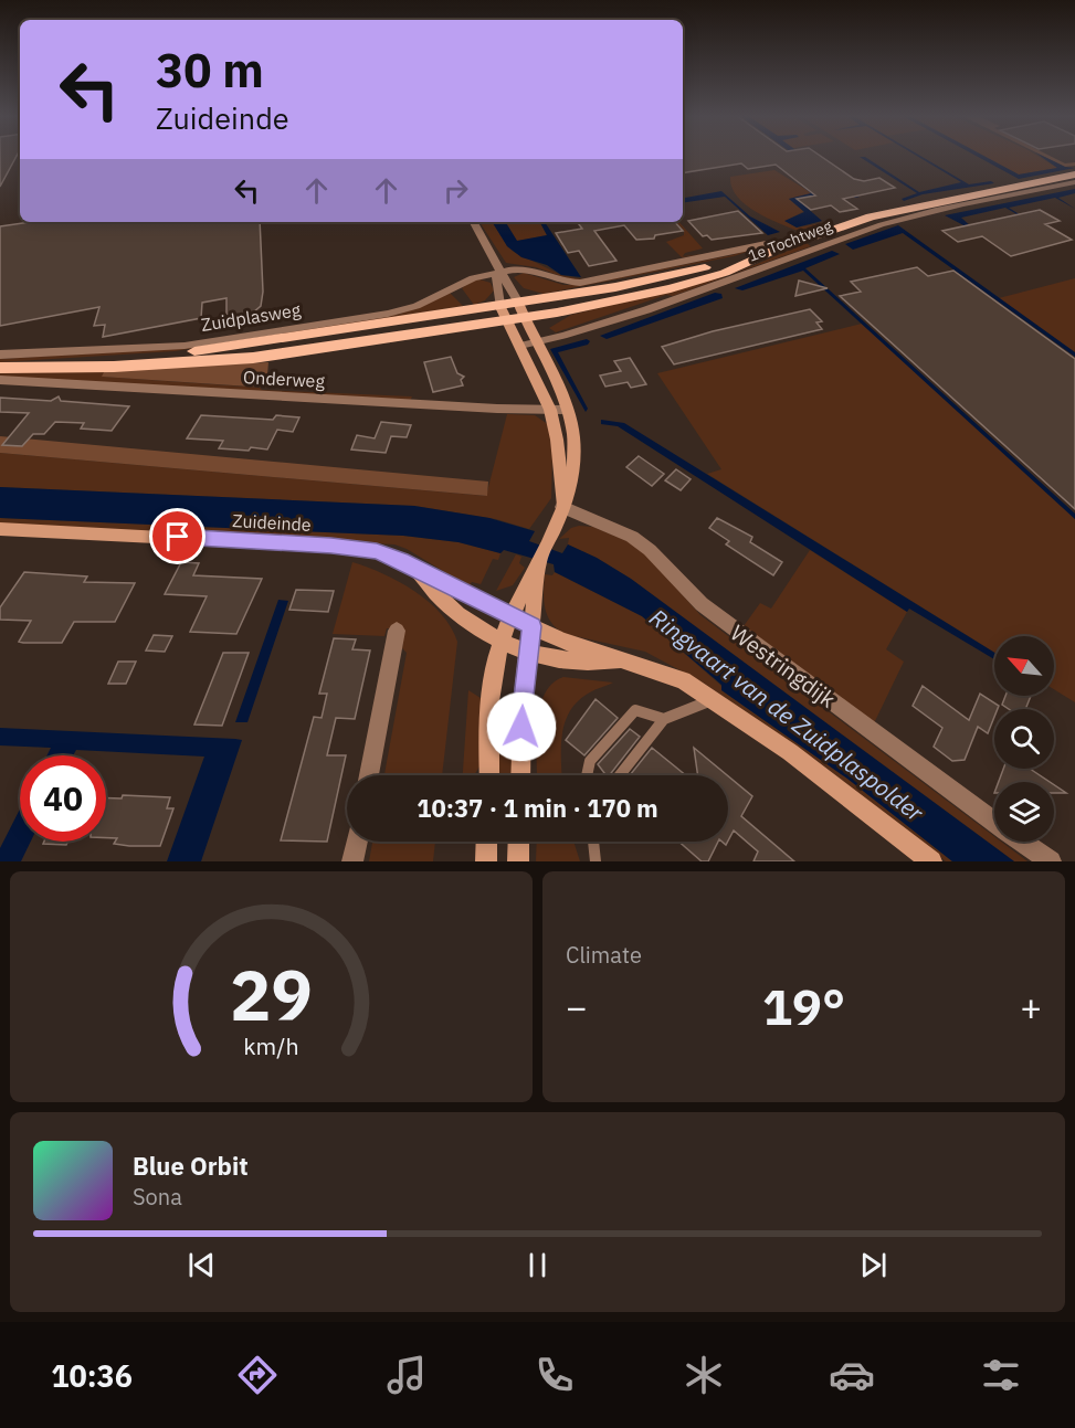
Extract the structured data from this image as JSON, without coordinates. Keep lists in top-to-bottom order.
{
  "streets": {
    "main road": ["1e Tochtweg", "Zuidplasweg"],
    "street": ["Onderweg", "Zuideinde", "Westringdijk"]
  },
  "crossings": [
    ["1e Tochtweg", "Zuidplasweg"]
  ],
  "water": ["Ringvaart van de Zuidplaspolder"],
  "north": "top left",
  "page": {
    "turn": ["30 m", "Zuideinde"],
    "limit": "40",
    "trip": "10:37 · 1 min · 170 m",
    "tile": "Climate",
    "heat": ["−", "19°", "+"],
    "song": ["Blue Orbit", "Sona"],
    "tabs": "10:36",
    "gauge": ["29", "km/h"]
  }
}
